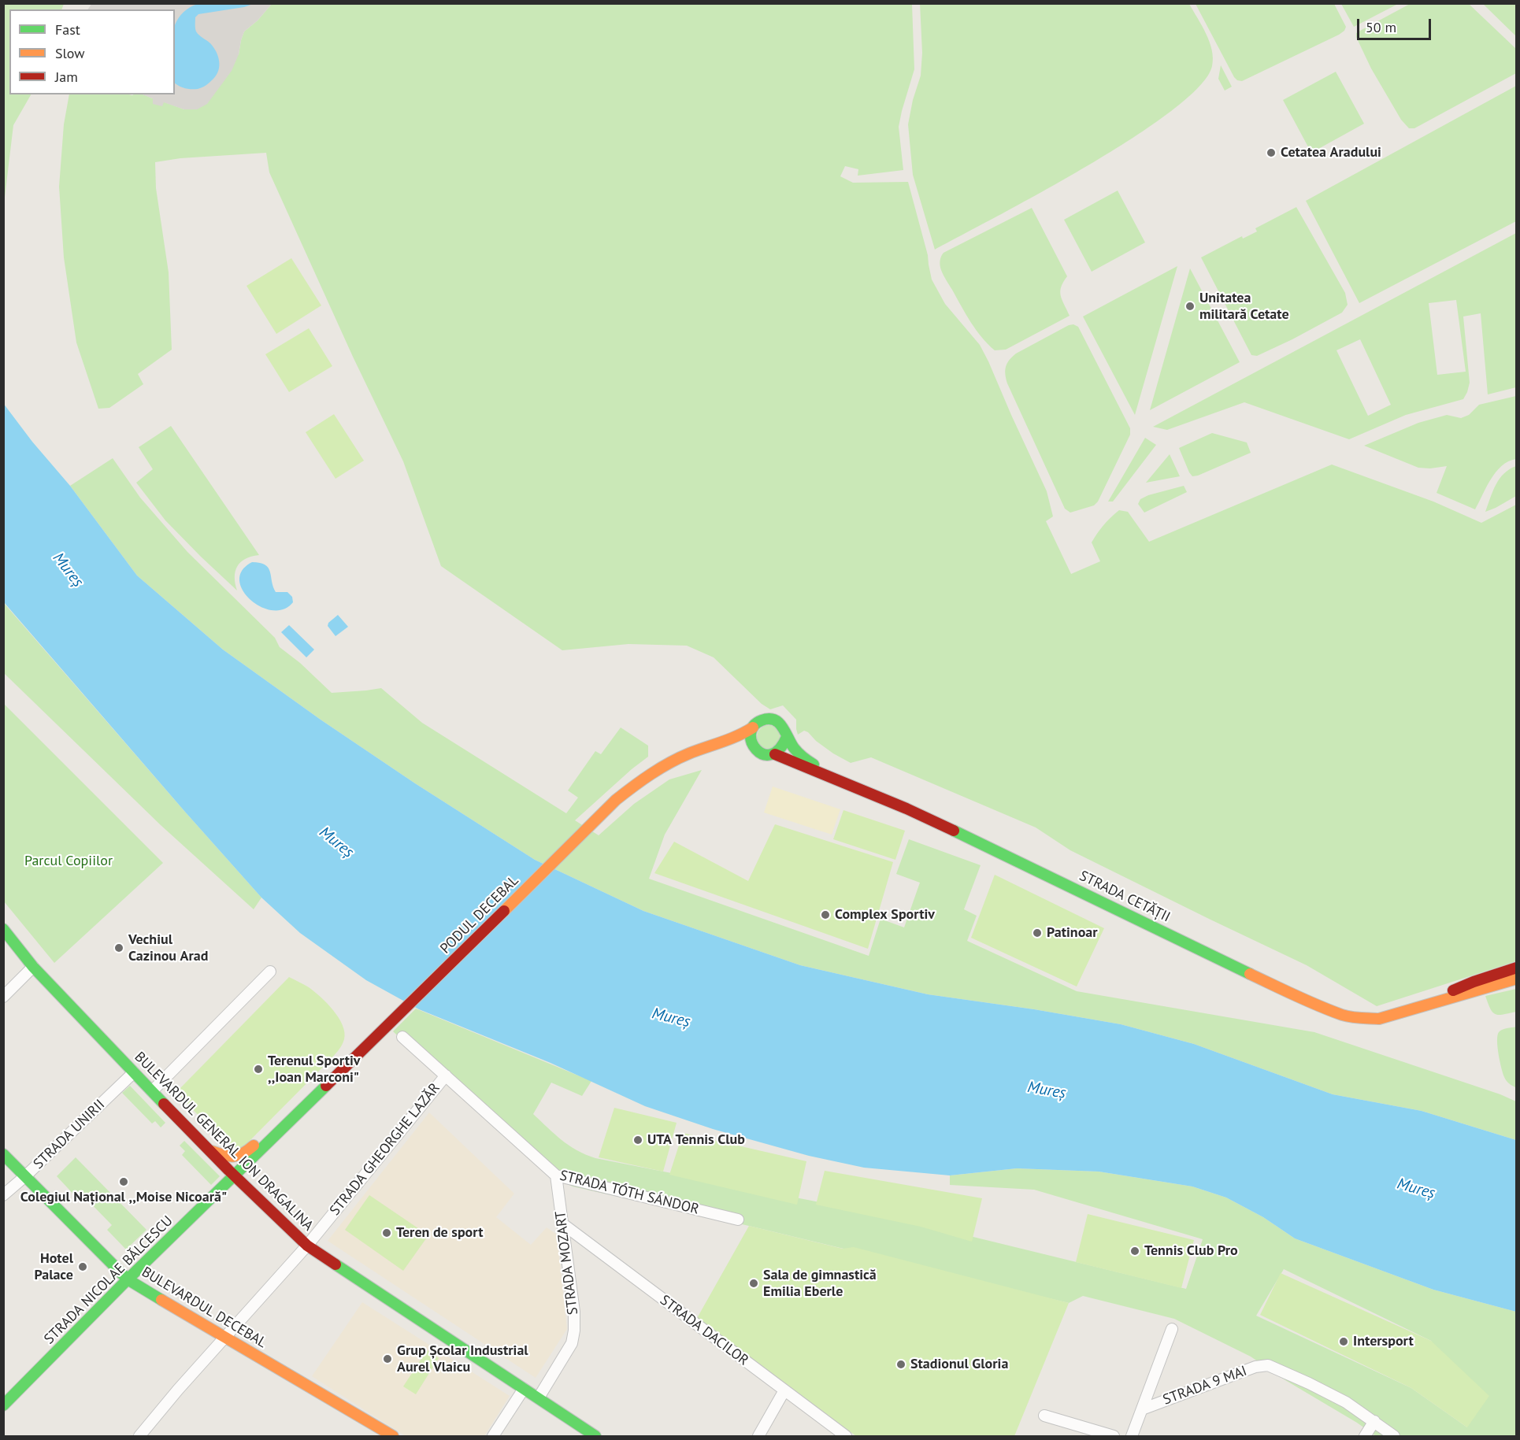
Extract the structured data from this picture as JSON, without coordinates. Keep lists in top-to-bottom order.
{
  "streets": {
    "main road": [
      "STRADA CETĂȚII",
      "PODUL DECEBAL",
      "BULEVARDUL GENERAL ION DRAGALINA",
      "STRADA NICOLAE BĂLCESCU",
      "BULEVARDUL DECEBAL"
    ],
    "street": [
      "STRADA UNIRII",
      "STRADA GHEORGHE LAZĂR",
      "STRADA TÓTH SÁNDOR",
      "STRADA MOZART",
      "STRADA DACILOR",
      "STRADA 9 MAI"
    ]
  },
  "crossings": [
    ["PODUL DECEBAL", "STRADA NICOLAE BĂLCESCU"],
    ["STRADA UNIRII", "BULEVARDUL GENERAL ION DRAGALINA"],
    ["STRADA UNIRII", "BULEVARDUL DECEBAL"],
    ["BULEVARDUL GENERAL ION DRAGALINA", "STRADA GHEORGHE LAZĂR"],
    ["BULEVARDUL GENERAL ION DRAGALINA", "STRADA MOZART"],
    ["BULEVARDUL GENERAL ION DRAGALINA", "STRADA NICOLAE BĂLCESCU"],
    ["STRADA GHEORGHE LAZĂR", "STRADA TÓTH SÁNDOR"],
    ["STRADA GHEORGHE LAZĂR", "BULEVARDUL DECEBAL"],
    ["STRADA TÓTH SÁNDOR", "STRADA MOZART"],
    ["STRADA MOZART", "STRADA DACILOR"],
    ["STRADA NICOLAE BĂLCESCU", "BULEVARDUL DECEBAL"]
  ],
  "water": ["Mureș"],
  "parks": ["Parcul Copiilor"],
  "places": [
    "Cetatea Aradului",
    "Unitatea militară Cetate",
    "Complex Sportiv",
    "Patinoar",
    "Vechiul Cazinou Arad",
    "Terenul Sportiv ,,Ioan Marconi\"",
    "UTA Tennis Club",
    "Colegiul Național ,,Moise Nicoară\"",
    "Teren de sport",
    "Tennis Club Pro",
    "Hotel Palace",
    "Sala de gimnastică Emilia Eberle",
    "Intersport",
    "Grup Școlar Industrial Aurel Vlaicu",
    "Stadionul Gloria"
  ],
  "legend": ["Fast", "Slow", "Jam"],
  "scale_bar": "50 m"
}
